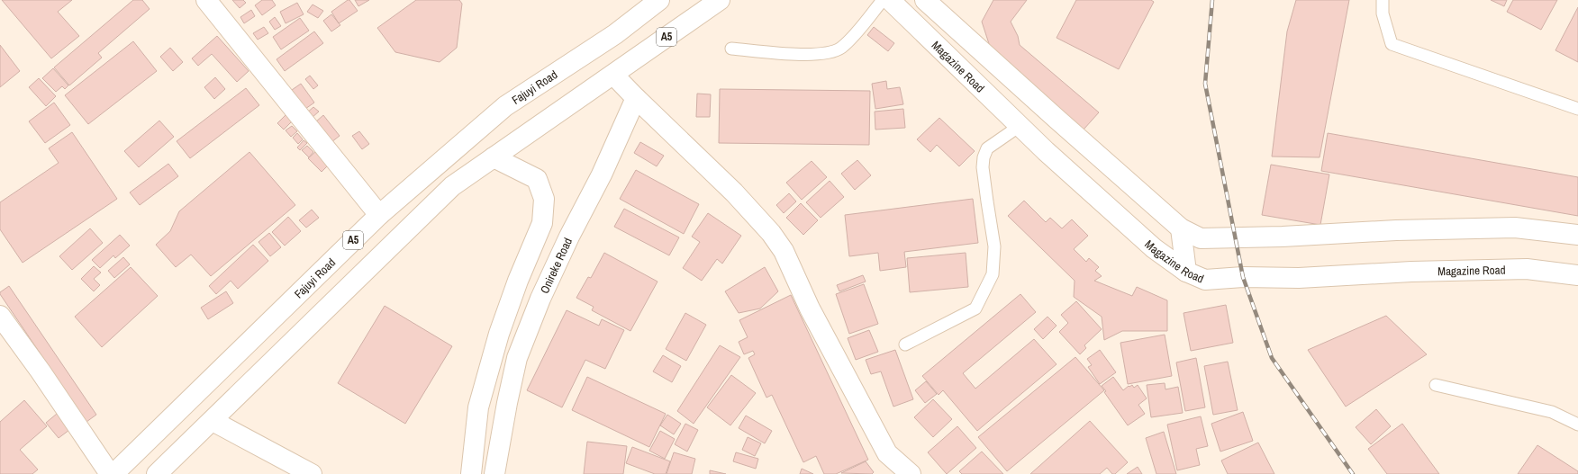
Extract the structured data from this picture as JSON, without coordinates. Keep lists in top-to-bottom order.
{
  "streets": {
    "main road": [
      "A5",
      "Magazine Road",
      "Fajuyi Road",
      "Onireke Road"
    ]
  }
}
